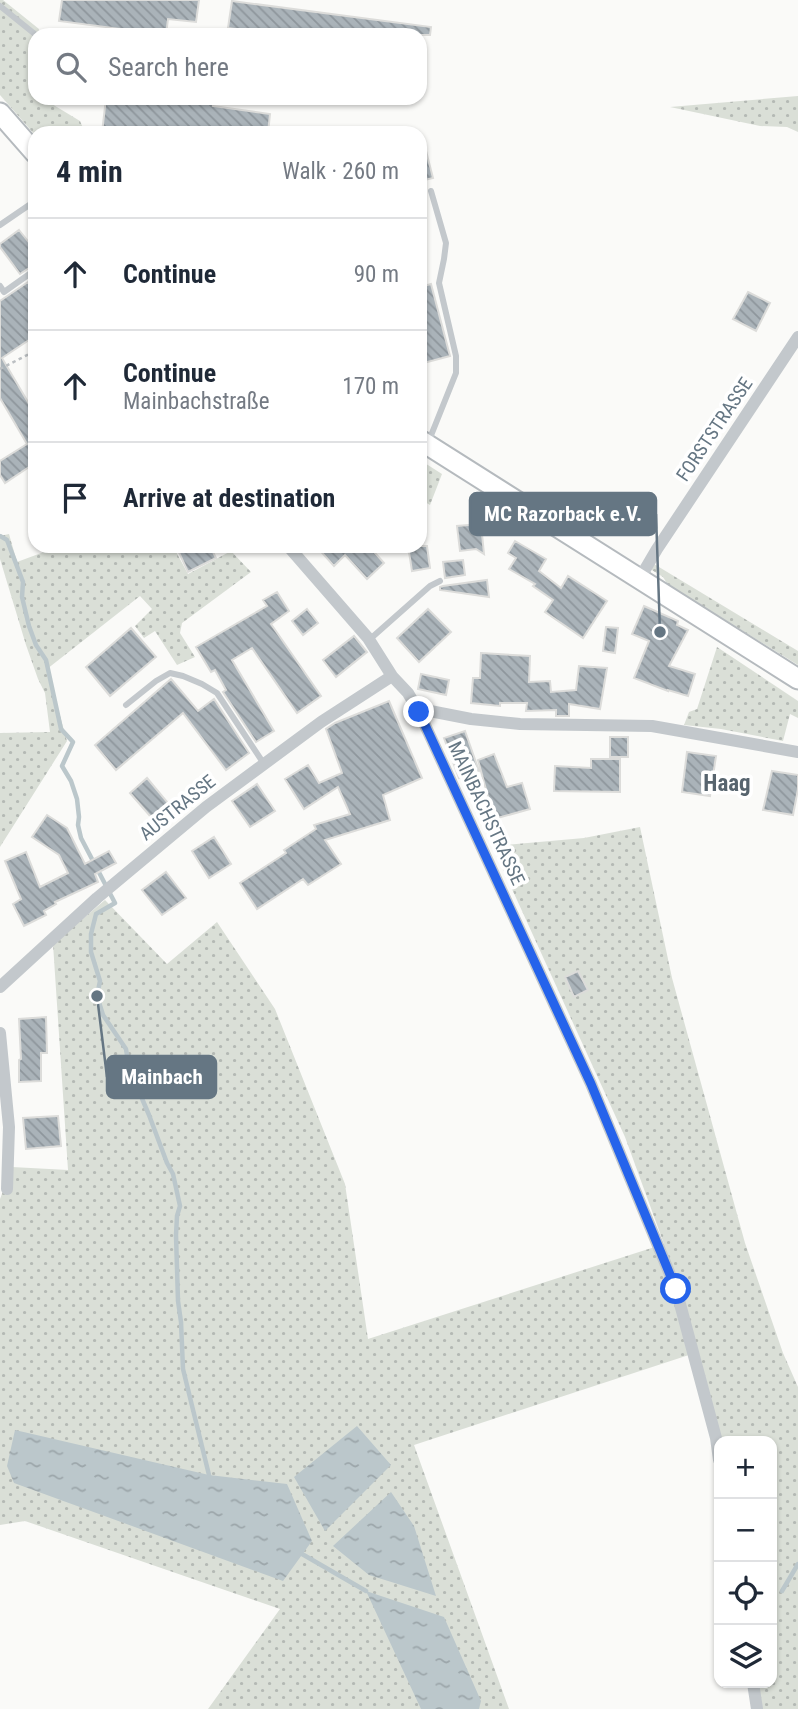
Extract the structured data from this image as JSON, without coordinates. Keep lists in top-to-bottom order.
{
  "streets": {
    "street": ["FORSTSTRASSE", "AUSTRASSE", "MAINBACHSTRASSE"]
  },
  "crossings": [
    ["AUSTRASSE", "MAINBACHSTRASSE"]
  ],
  "districts": ["Haag"],
  "places": ["MC Razorback e.V.", "Mainbach"],
  "page": {
    "search": "Search here",
    "heading": ["4 min", "Walk · 260 m"],
    "list": [
      ["Continue", "90 m"],
      ["Continue", "Mainbachstraße", "170 m"],
      "Arrive at destination"
    ],
    "map_buttons": ["+", "−"]
  }
}
